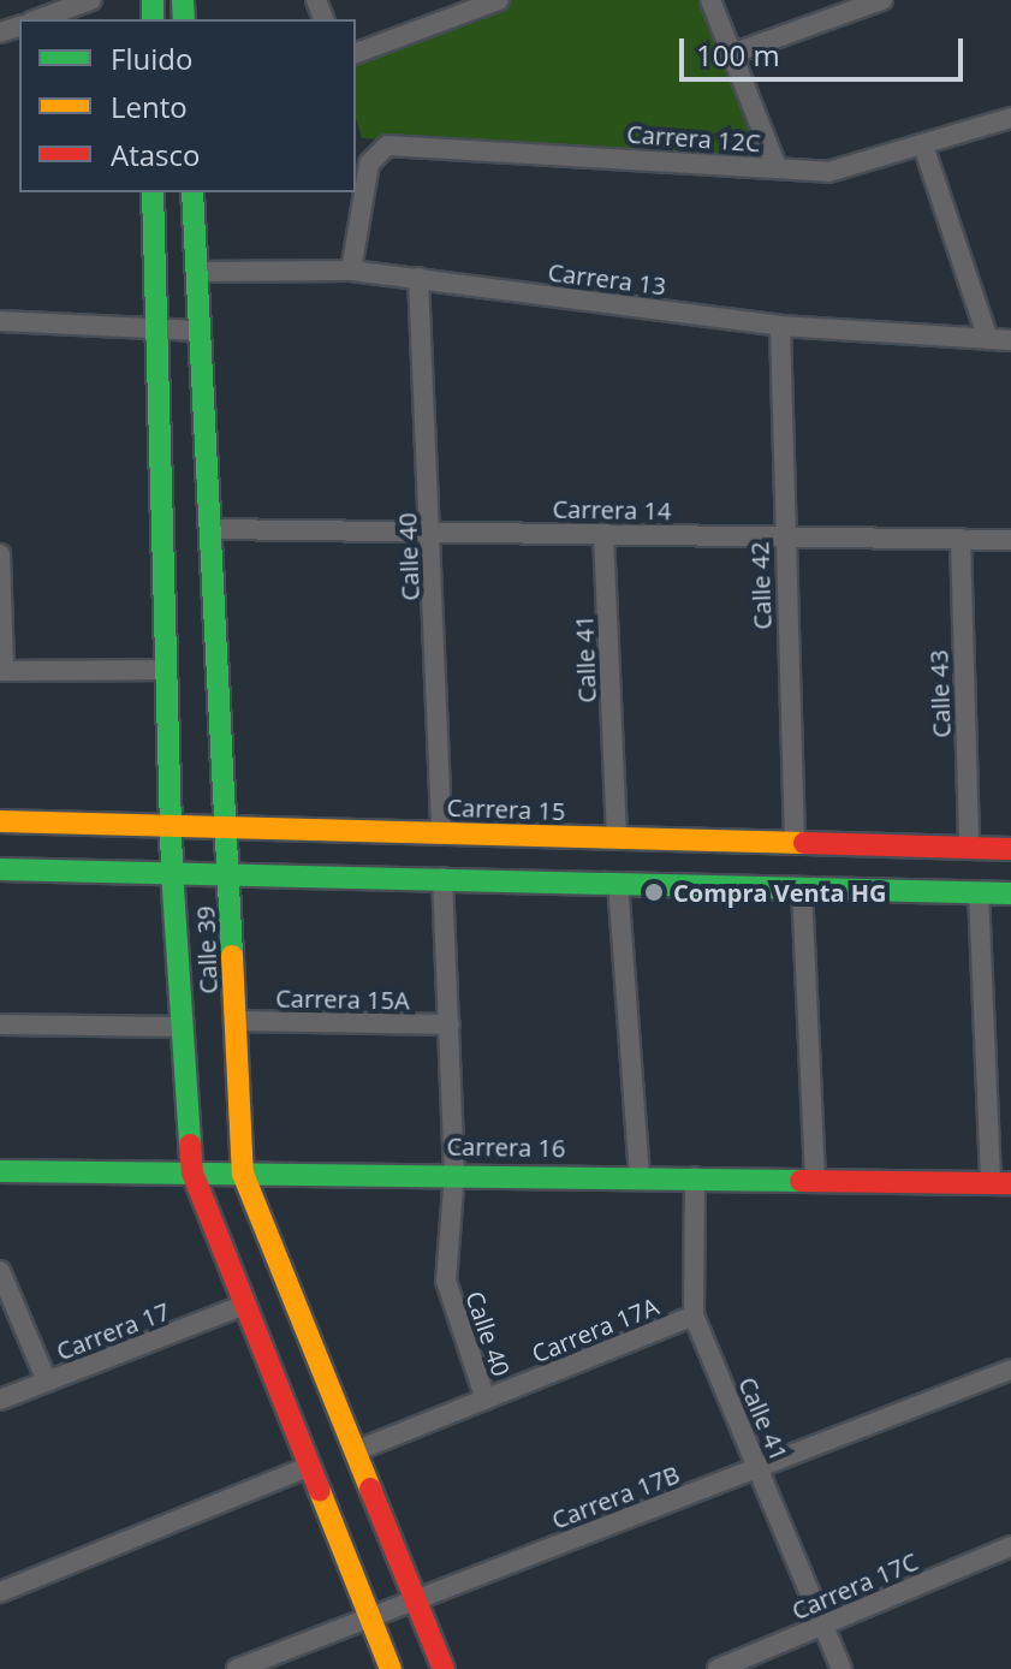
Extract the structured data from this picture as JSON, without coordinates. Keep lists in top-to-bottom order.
{
  "streets": {
    "street": [
      "Carrera 12C",
      "Carrera 13",
      "Carrera 14",
      "Calle 40",
      "Calle 42",
      "Calle 41",
      "Calle 43",
      "Carrera 15",
      "Calle 39",
      "Carrera 15A",
      "Carrera 16",
      "Carrera 17A",
      "Carrera 17",
      "Carrera 17B",
      "Carrera 17C"
    ]
  },
  "crossings": [
    ["Carrera 12C", "Carrera 13"],
    ["Carrera 13", "Calle 40"],
    ["Carrera 13", "Calle 42"],
    ["Carrera 13", "Calle 39"],
    ["Carrera 14", "Calle 40"],
    ["Carrera 14", "Calle 42"],
    ["Carrera 14", "Calle 41"],
    ["Carrera 14", "Calle 43"],
    ["Carrera 14", "Calle 39"],
    ["Calle 40", "Carrera 15"],
    ["Calle 40", "Carrera 15A"],
    ["Calle 40", "Carrera 16"],
    ["Calle 40", "Carrera 17A"],
    ["Calle 42", "Carrera 15"],
    ["Calle 41", "Carrera 15"],
    ["Calle 41", "Carrera 16"],
    ["Calle 41", "Carrera 17A"],
    ["Calle 41", "Carrera 17B"],
    ["Calle 41", "Carrera 17C"],
    ["Calle 43", "Carrera 15"],
    ["Carrera 15", "Calle 39"],
    ["Calle 39", "Carrera 15A"],
    ["Calle 39", "Carrera 16"],
    ["Calle 39", "Carrera 17A"],
    ["Calle 39", "Carrera 17"],
    ["Calle 39", "Carrera 17B"]
  ],
  "places": ["Compra Venta HG"],
  "legend": ["Fluido", "Lento", "Atasco"],
  "scale_bar": "100 m"
}
